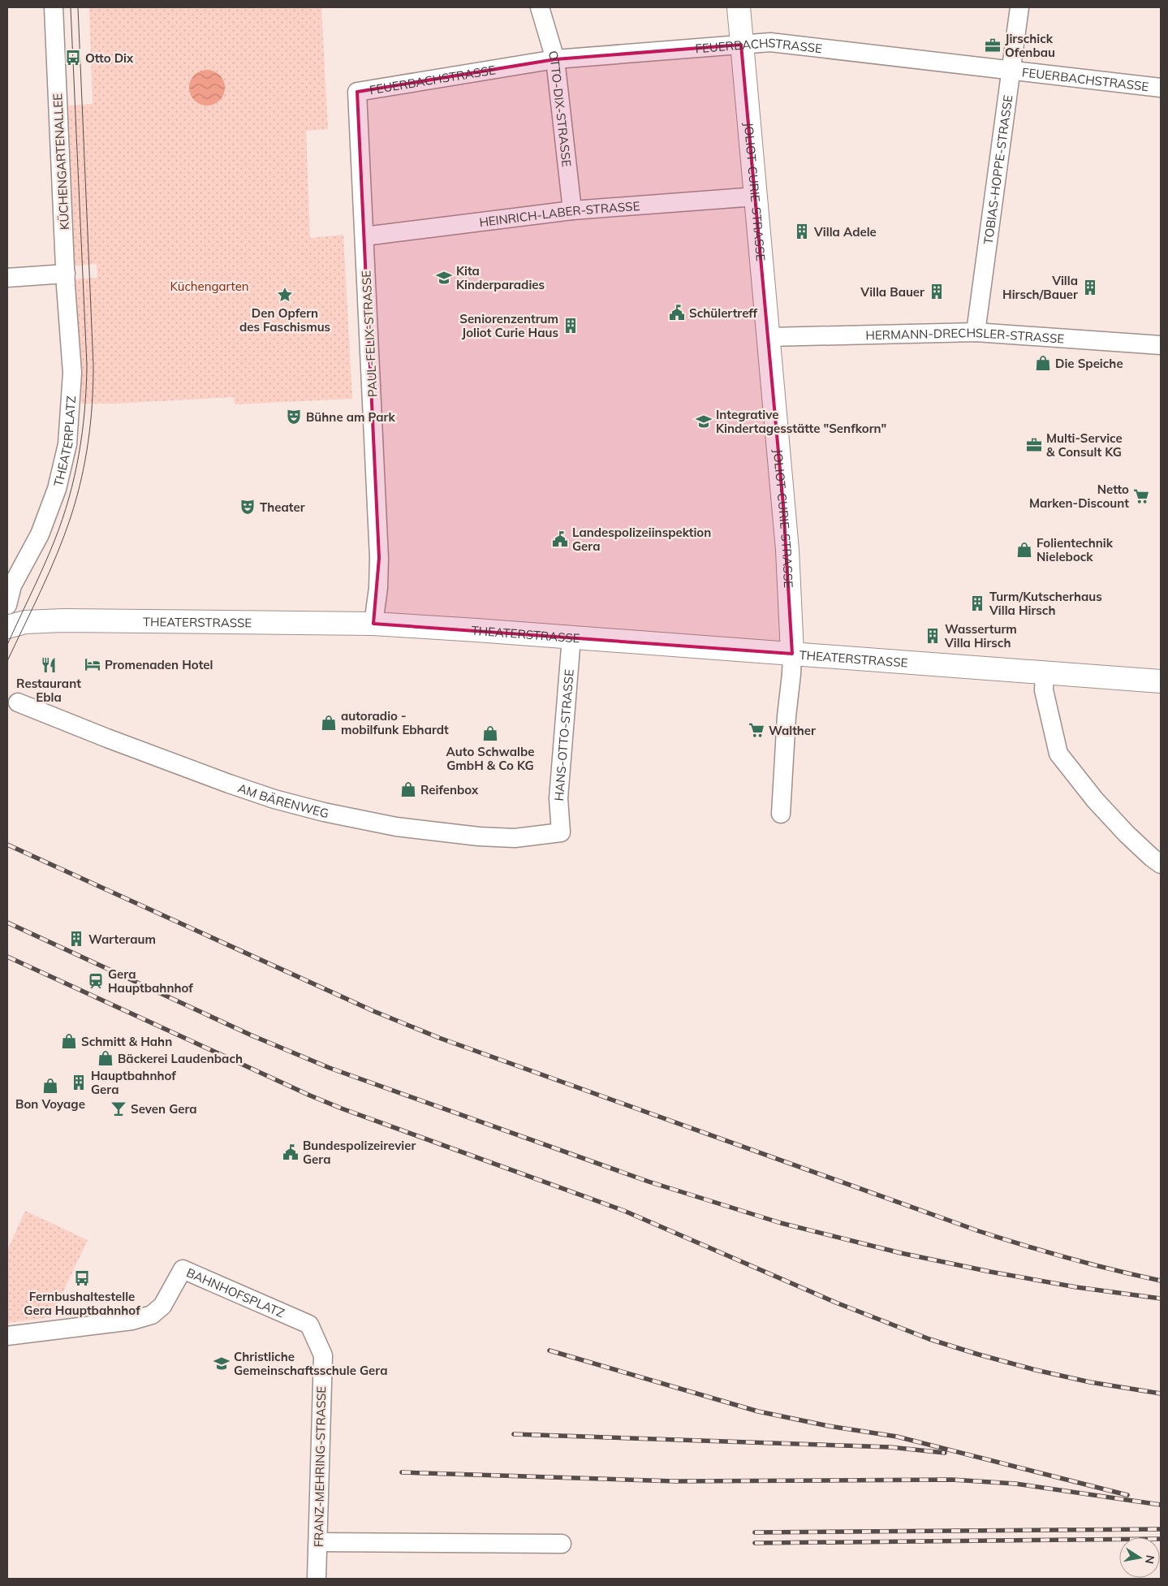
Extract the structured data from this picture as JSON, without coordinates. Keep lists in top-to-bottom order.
{
  "streets": {
    "main road": ["JOLIOT-CURIE-STRASSE", "THEATERSTRASSE"],
    "street": [
      "FEUERBACHSTRASSE",
      "OTTO-DIX-STRASSE",
      "KÜCHENGARTENALLEE",
      "TOBIAS-HOPPE-STRASSE",
      "HEINRICH-LABER-STRASSE",
      "PAUL-FELIX-STRASSE",
      "HERMANN-DRECHSLER-STRASSE",
      "THEATERPLATZ",
      "HANS-OTTO-STRASSE",
      "AM BÄRENWEG",
      "BAHNHOFSPLATZ",
      "FRANZ-MEHRING-STRASSE"
    ]
  },
  "crossings": [
    ["FEUERBACHSTRASSE", "OTTO-DIX-STRASSE"],
    ["FEUERBACHSTRASSE", "TOBIAS-HOPPE-STRASSE"],
    ["FEUERBACHSTRASSE", "JOLIOT-CURIE-STRASSE"],
    ["FEUERBACHSTRASSE", "PAUL-FELIX-STRASSE"],
    ["OTTO-DIX-STRASSE", "HEINRICH-LABER-STRASSE"],
    ["KÜCHENGARTENALLEE", "THEATERPLATZ"],
    ["TOBIAS-HOPPE-STRASSE", "HERMANN-DRECHSLER-STRASSE"],
    ["JOLIOT-CURIE-STRASSE", "HEINRICH-LABER-STRASSE"],
    ["JOLIOT-CURIE-STRASSE", "HERMANN-DRECHSLER-STRASSE"],
    ["JOLIOT-CURIE-STRASSE", "THEATERSTRASSE"],
    ["HEINRICH-LABER-STRASSE", "PAUL-FELIX-STRASSE"],
    ["PAUL-FELIX-STRASSE", "THEATERSTRASSE"],
    ["THEATERSTRASSE", "HANS-OTTO-STRASSE"],
    ["HANS-OTTO-STRASSE", "AM BÄRENWEG"],
    ["BAHNHOFSPLATZ", "FRANZ-MEHRING-STRASSE"]
  ],
  "parks": ["Küchengarten"],
  "places": {
    "office": ["Jirschick Ofenbau", "Multi-Service & Consult KG"],
    "bus stop": ["Otto Dix", "Fernbushaltestelle Gera Hauptbahnhof"],
    "building": [
      "Villa Adele",
      "Villa Hirsch/Bauer",
      "Villa Bauer",
      "Seniorenzentrum Joliot Curie Haus",
      "Turm/Kutscherhaus Villa Hirsch",
      "Wasserturm Villa Hirsch",
      "Warteraum",
      "Hauptbahnhof Gera"
    ],
    "school or university": ["Kita Kinderparadies", "Integrative Kindertagesstätte \"Senfkorn\"", "Christliche Gemeinschaftsschule Gera"],
    "place": ["Den Opfern des Faschismus"],
    "public building": ["Schülertreff", "Landespolizeiinspektion Gera", "Bundespolizeirevier Gera"],
    "shop": [
      "Die Speiche",
      "Folientechnik Nielebock",
      "autoradio - mobilfunk Ebhardt",
      "Auto Schwalbe GmbH & Co KG",
      "Reifenbox",
      "Schmitt & Hahn",
      "Bäckerei Laudenbach",
      "Bon Voyage"
    ],
    "theatre": ["Bühne am Park", "Theater"],
    "supermarket": ["Netto Marken-Discount", "Walther"],
    "hotel": ["Promenaden Hotel"],
    "restaurant": ["Restaurant Ebla"],
    "station": ["Gera Hauptbahnhof"],
    "bar": ["Seven Gera"]
  },
  "north": "right"
}
